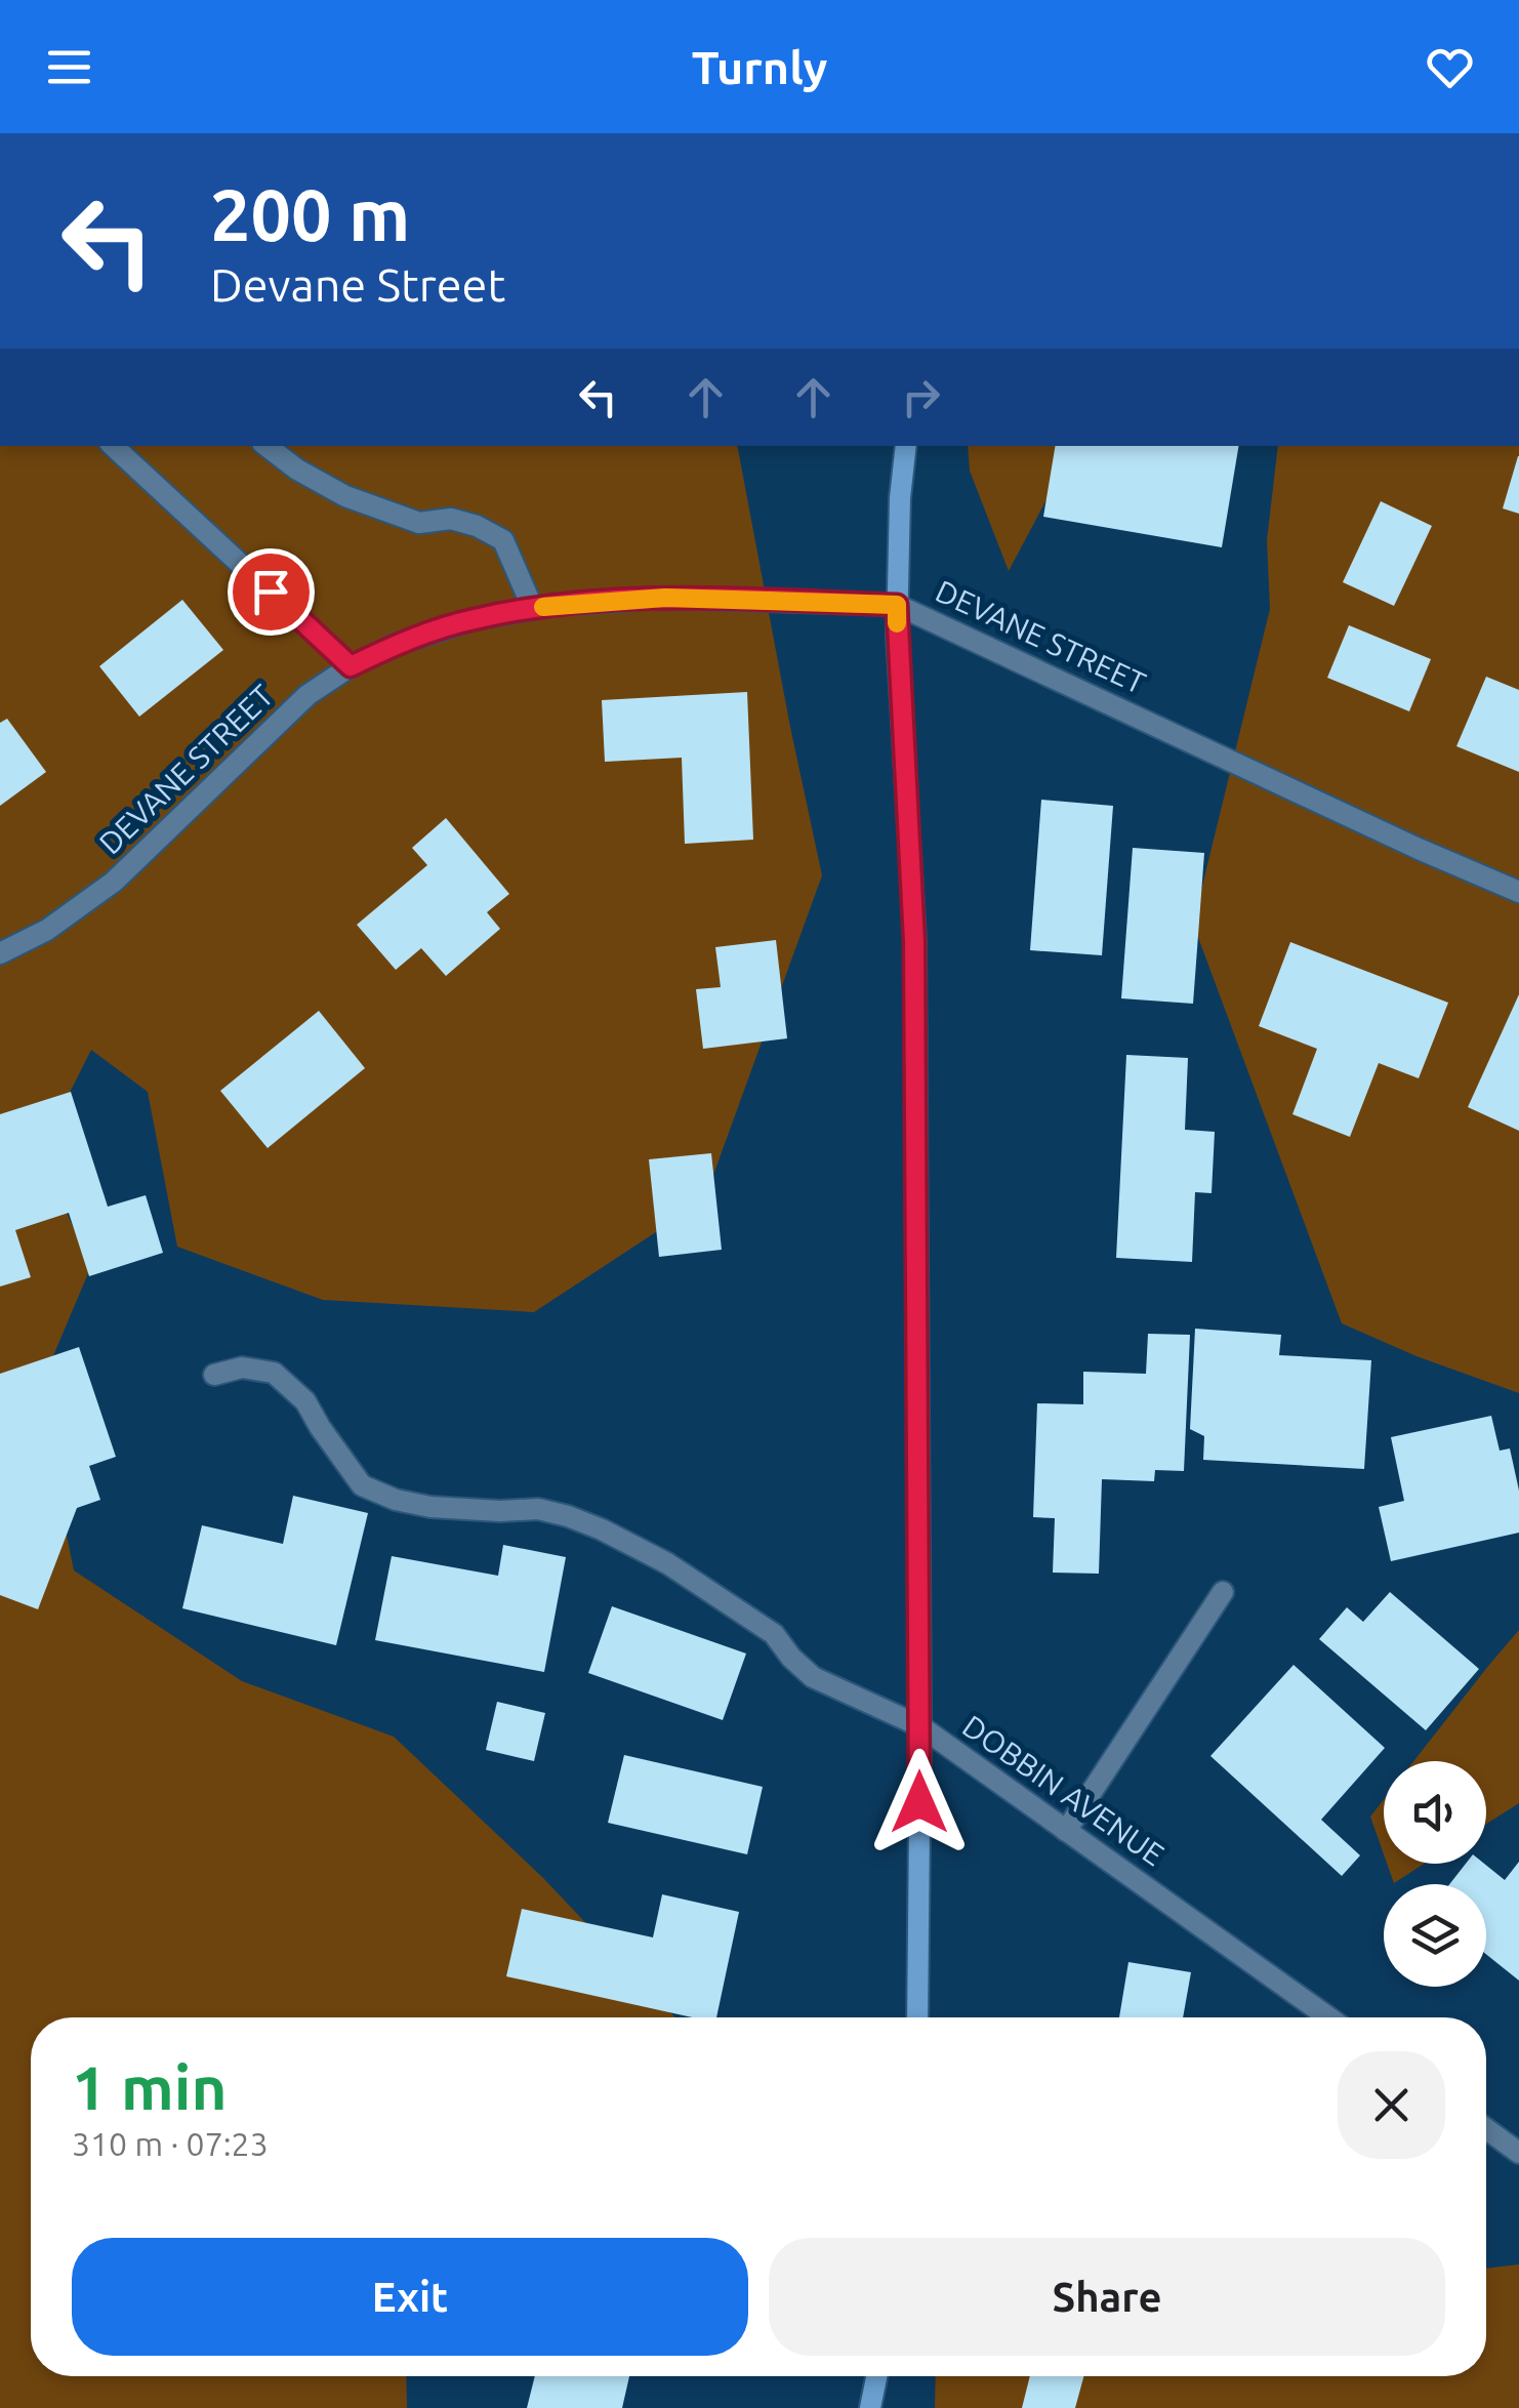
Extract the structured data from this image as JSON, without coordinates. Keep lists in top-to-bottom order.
{
  "streets": {
    "street": ["DEVANE STREET", "DOBBIN AVENUE"]
  },
  "page": {
    "header": "Turnly",
    "turn": ["200 m", "Devane Street"],
    "heading": ["1 min", "310 m · 07:23"],
    "buttons": ["Exit", "Share"]
  }
}
